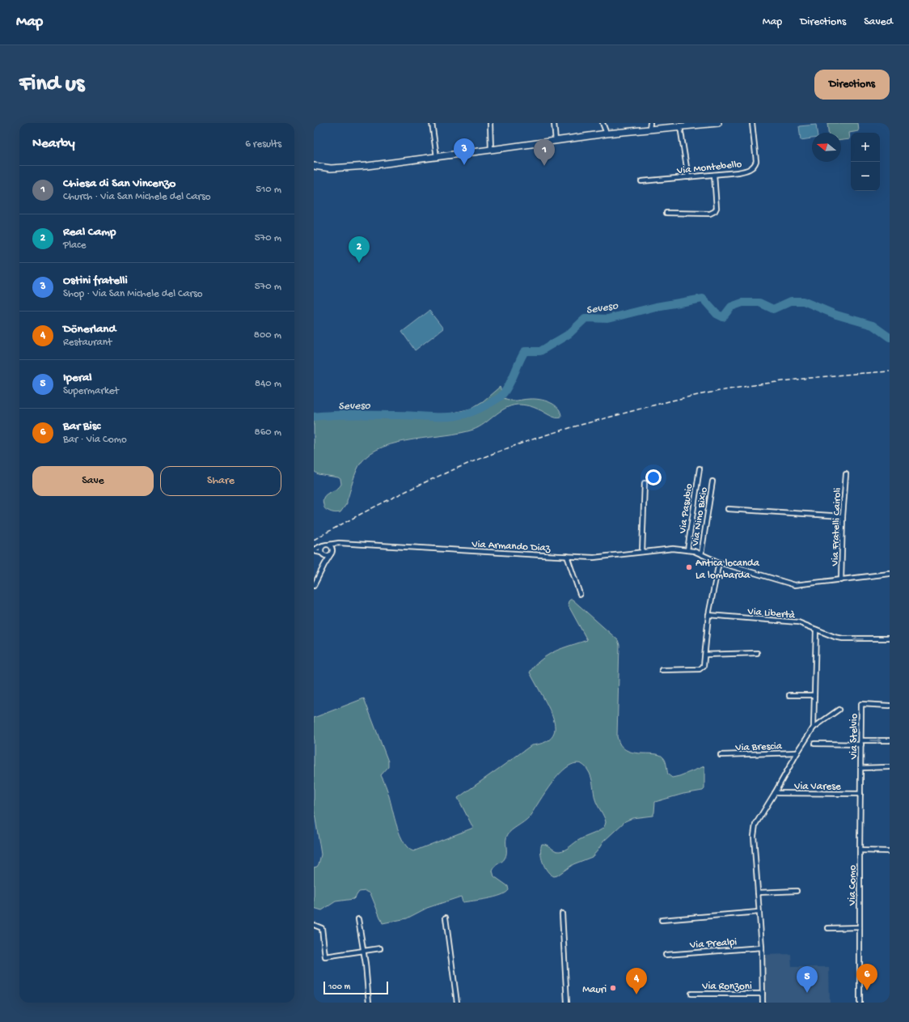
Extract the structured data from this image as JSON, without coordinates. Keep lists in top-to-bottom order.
{
  "streets": {
    "street": [
      "Via Montebello",
      "Via Pasubio",
      "Via Nino Bixio",
      "Via Fratelli Cairoli",
      "Via Armando Diaz",
      "Via Libertà",
      "Via Stelvio",
      "Via Brescia",
      "Via Varese",
      "Via Como",
      "Via Prealpi",
      "Via Ronzoni"
    ]
  },
  "crossings": [
    ["Via Pasubio", "Via Armando Diaz"],
    ["Via Nino Bixio", "Via Armando Diaz"],
    ["Via Fratelli Cairoli", "Via Armando Diaz"],
    ["Via Stelvio", "Via Como"],
    ["Via Varese", "Via Como"]
  ],
  "one_way": ["Via Libertà"],
  "water": ["Seveso"],
  "places": ["Antica locanda La lombarda", "Mauri"],
  "scale_bar": "100 m",
  "north": "left",
  "page": {
    "header": "Map",
    "nav": ["Map", "Directions", "Saved"],
    "buttons": [
      "Directions",
      ["Save", "Share"]
    ],
    "title": "Find us",
    "heading": ["Nearby", "6 results"],
    "map_buttons": ["+", "−"],
    "pins": [
      "3",
      "1",
      "2",
      "6",
      "5",
      "4"
    ],
    "list": [
      {
        "mark": "1",
        "name": "Chiesa di San Vincenzo",
        "note": "Church · Via San Michele del Carso",
        "value": "510 m"
      },
      {
        "mark": "2",
        "name": "Real Camp",
        "note": "Place",
        "value": "570 m"
      },
      {
        "mark": "3",
        "name": "Ostini fratelli",
        "note": "Shop · Via San Michele del Carso",
        "value": "570 m"
      },
      {
        "mark": "4",
        "name": "Dönerland",
        "note": "Restaurant",
        "value": "800 m"
      },
      {
        "mark": "5",
        "name": "Iperal",
        "note": "Supermarket",
        "value": "840 m"
      },
      {
        "mark": "6",
        "name": "Bar Bisc",
        "note": "Bar · Via Como",
        "value": "860 m"
      }
    ],
    "scale": "100 m"
  }
}
